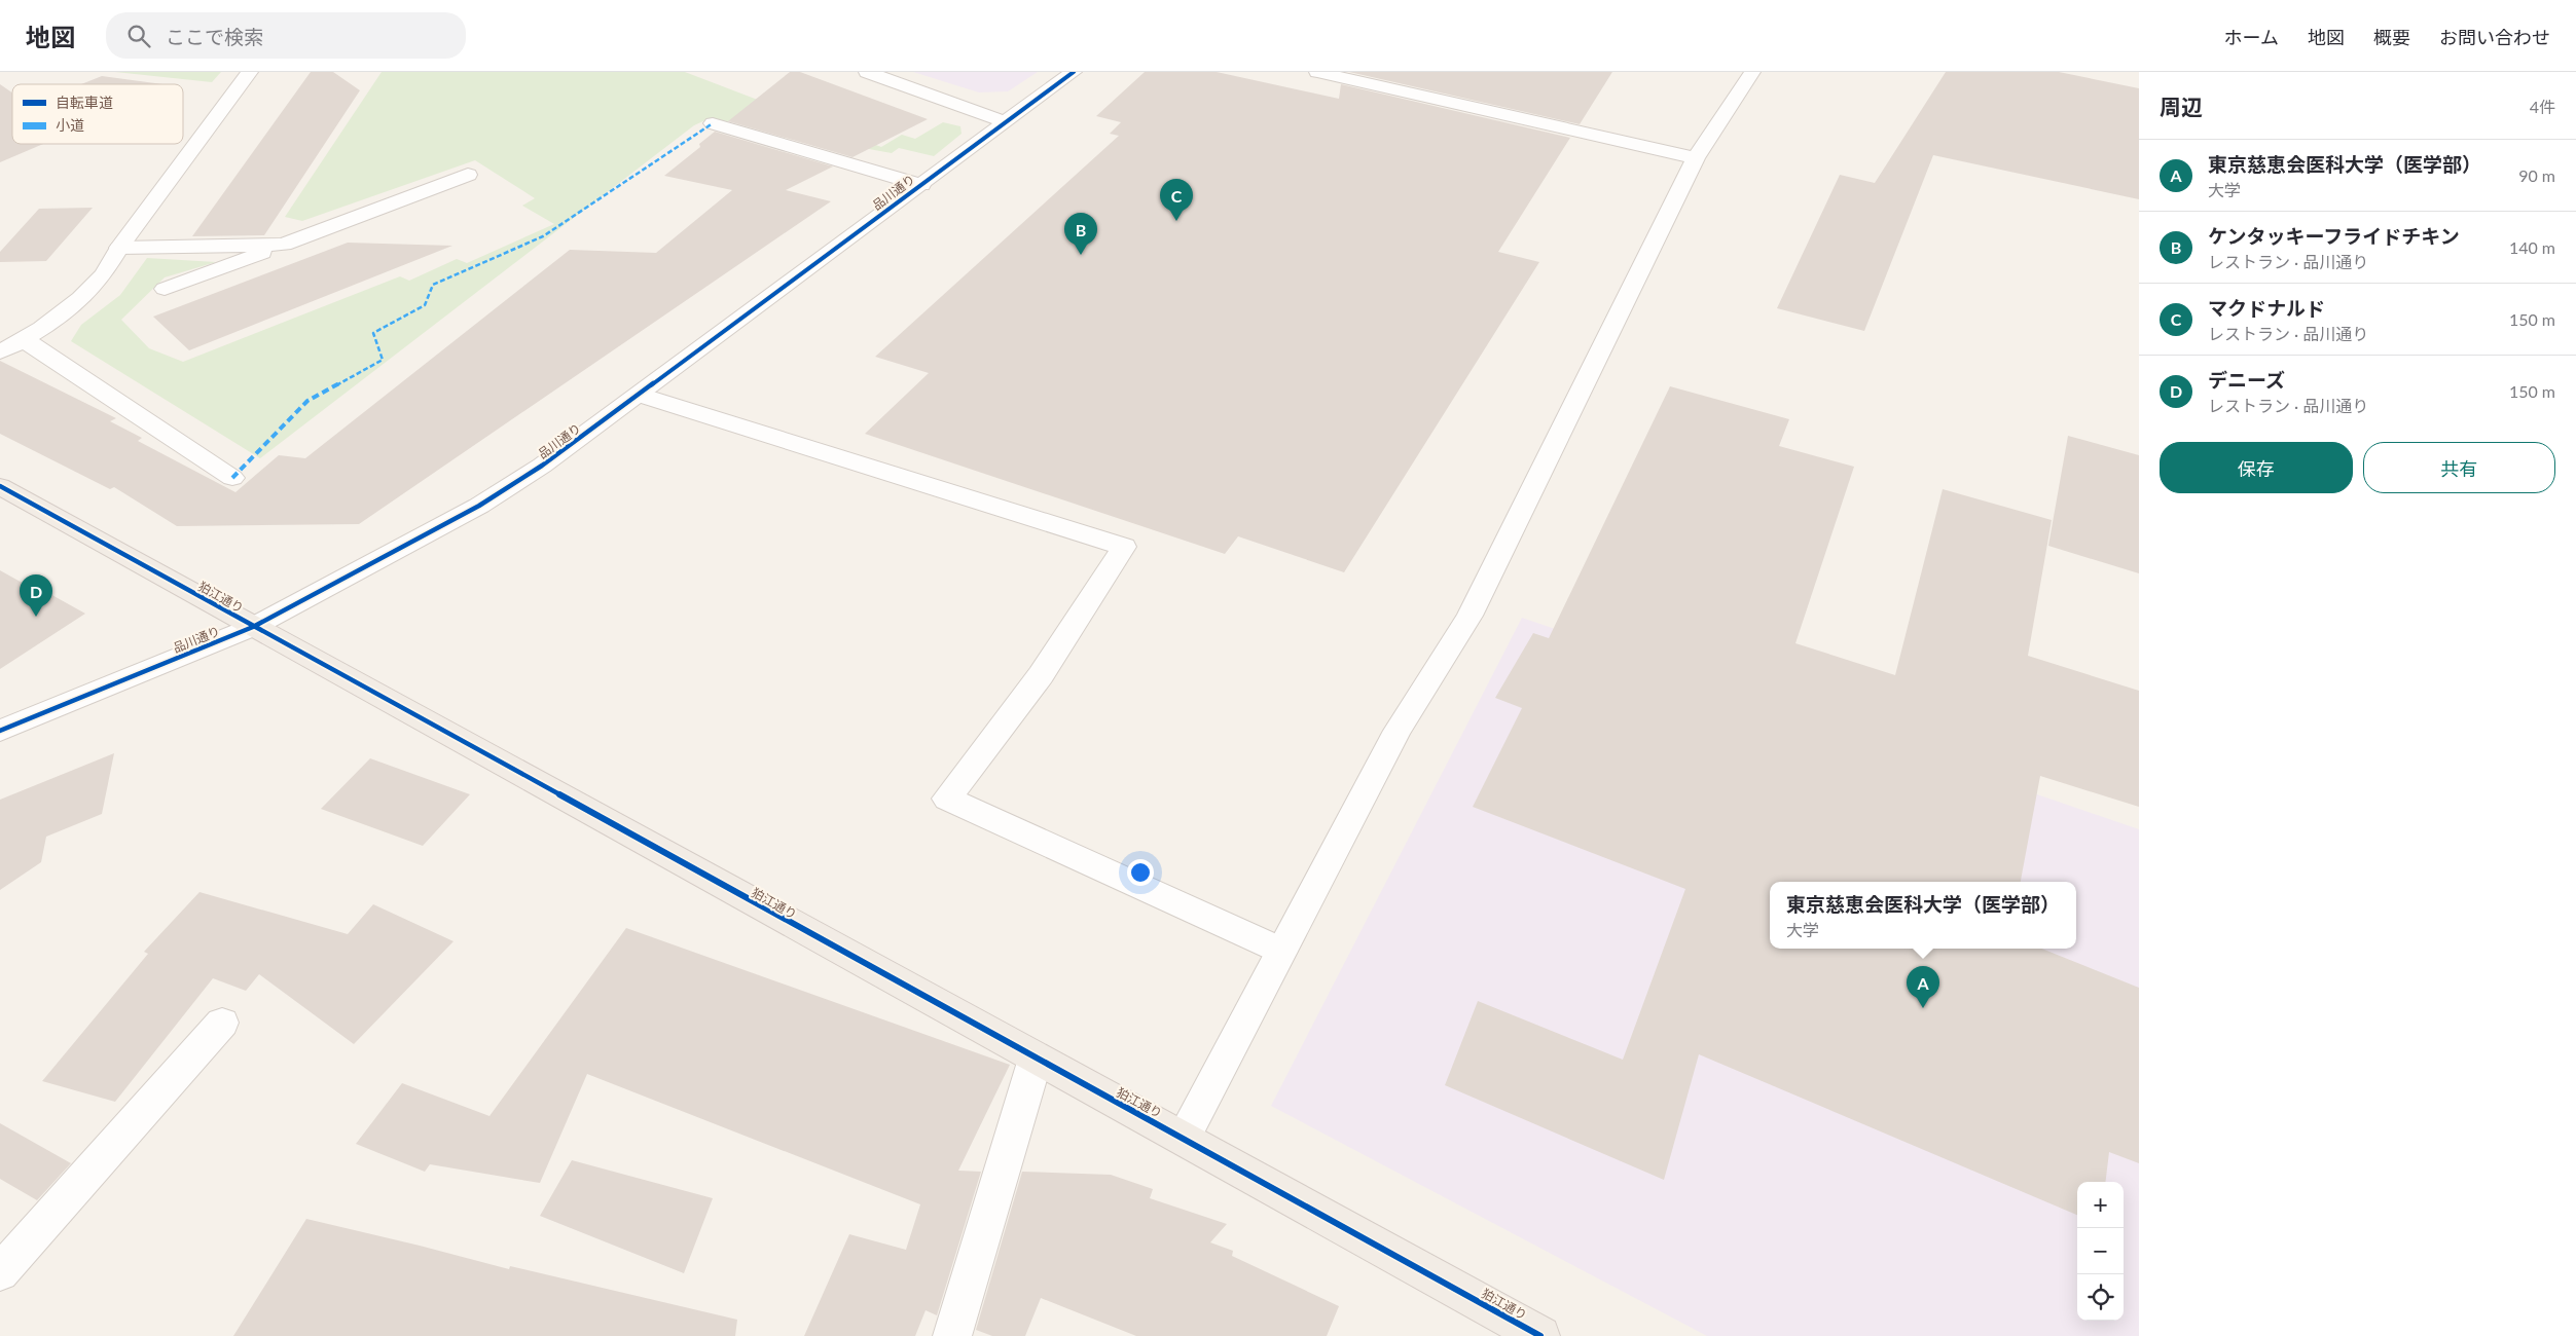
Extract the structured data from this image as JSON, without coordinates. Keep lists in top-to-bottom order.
{
  "streets": {
    "main road": ["狛江通り"],
    "street": ["品川通り"]
  },
  "crossings": [
    ["品川通り", "狛江通り"]
  ],
  "legend": ["自転車道", "小道"],
  "page": {
    "header": "地図",
    "search": "ここで検索",
    "nav": [
      "ホーム",
      "地図",
      "概要",
      "お問い合わせ"
    ],
    "heading": ["周辺", "4件"],
    "list": [
      {
        "mark": "A",
        "name": "東京慈恵会医科大学（医学部）",
        "note": "大学",
        "value": "90 m"
      },
      {
        "mark": "B",
        "name": "ケンタッキーフライドチキン",
        "note": "レストラン · 品川通り",
        "value": "140 m"
      },
      {
        "mark": "C",
        "name": "マクドナルド",
        "note": "レストラン · 品川通り",
        "value": "150 m"
      },
      {
        "mark": "D",
        "name": "デニーズ",
        "note": "レストラン · 品川通り",
        "value": "150 m"
      }
    ],
    "pins": [
      "C",
      "B",
      "D",
      "A"
    ],
    "buttons": ["保存", "共有"],
    "popup": ["東京慈恵会医科大学（医学部）", "大学"],
    "map_buttons": ["+", "−"]
  }
}
